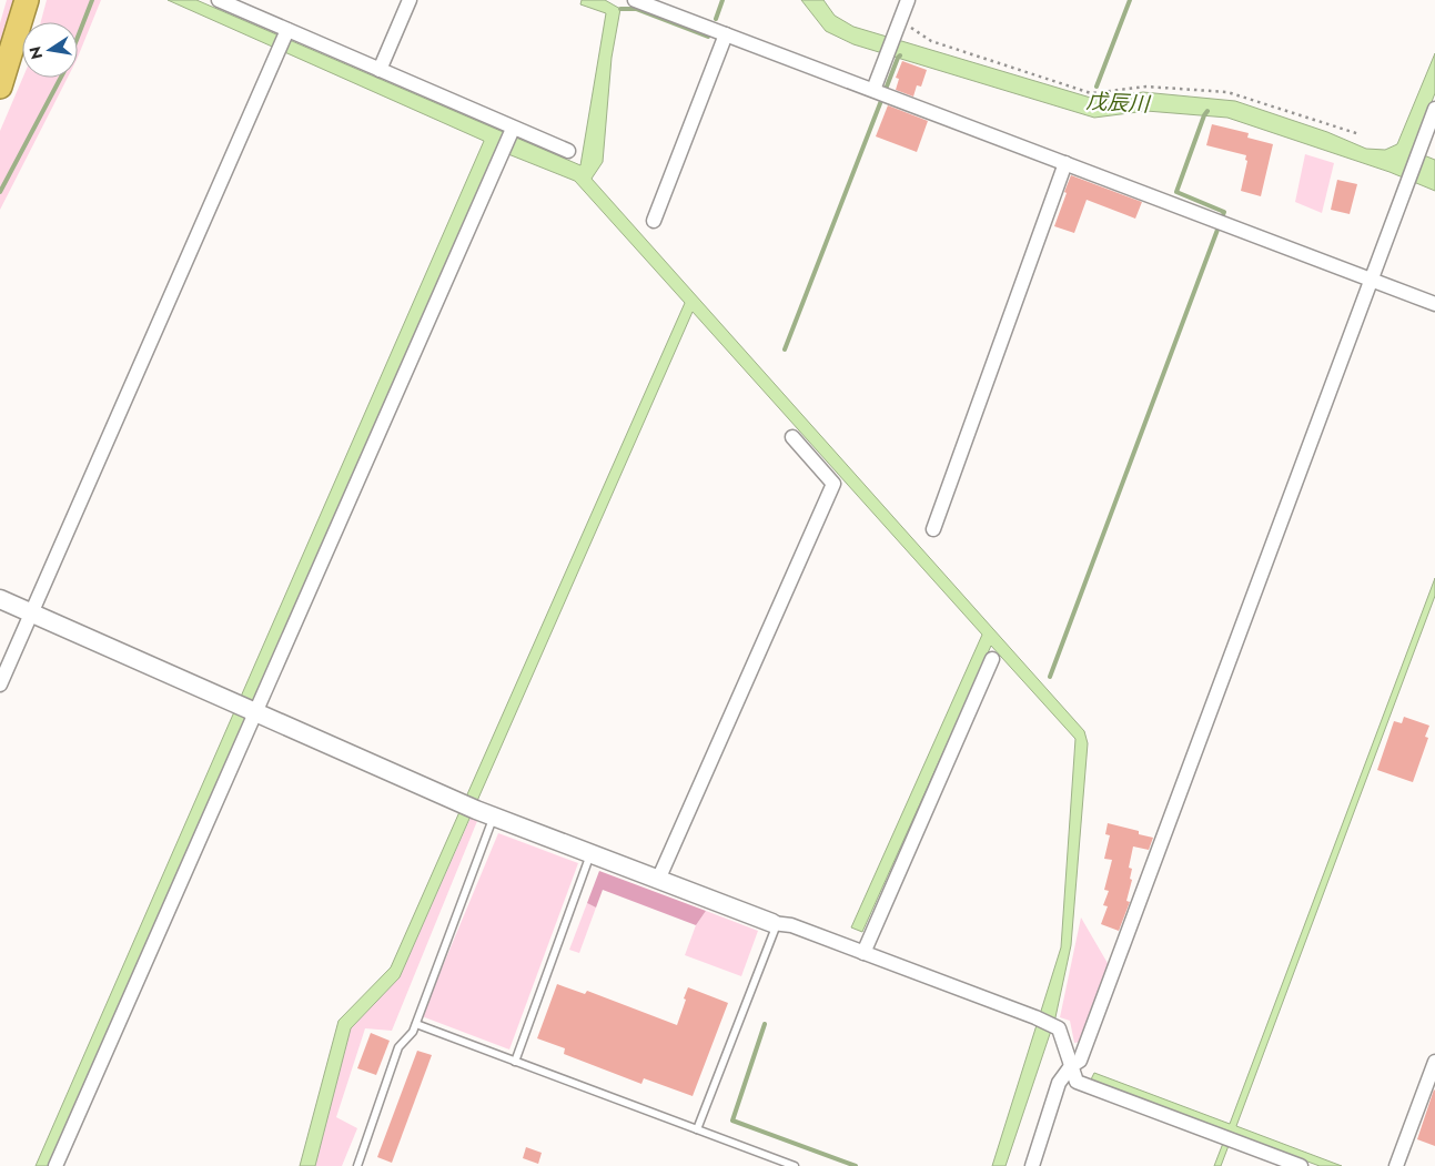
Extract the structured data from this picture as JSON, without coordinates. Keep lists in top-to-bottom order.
{
  "water": ["戊辰川"],
  "north": "left"
}
